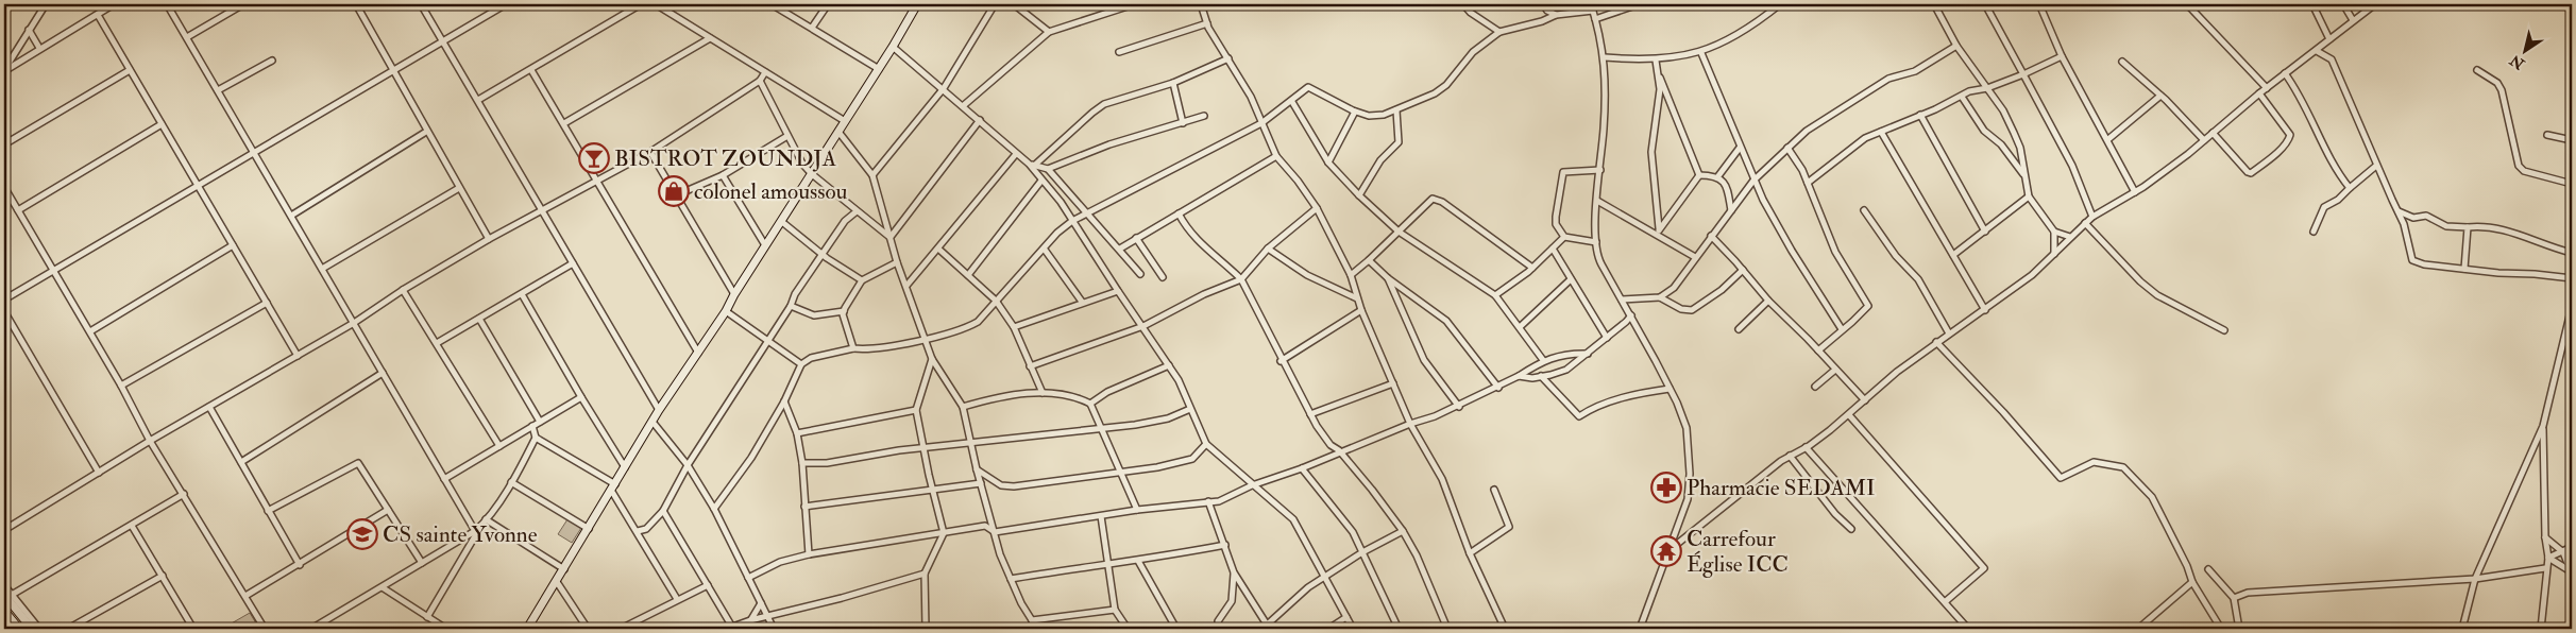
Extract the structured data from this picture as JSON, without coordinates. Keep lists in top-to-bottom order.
{
  "places": {
    "bar": ["BISTROT ZOUNDJA"],
    "shop": ["colonel amoussou"],
    "pharmacy": ["Pharmacie SEDAMI"],
    "school or university": ["CS sainte Yvonne"],
    "temple": ["Carrefour Église ICC"]
  },
  "north": "bottom left"
}
